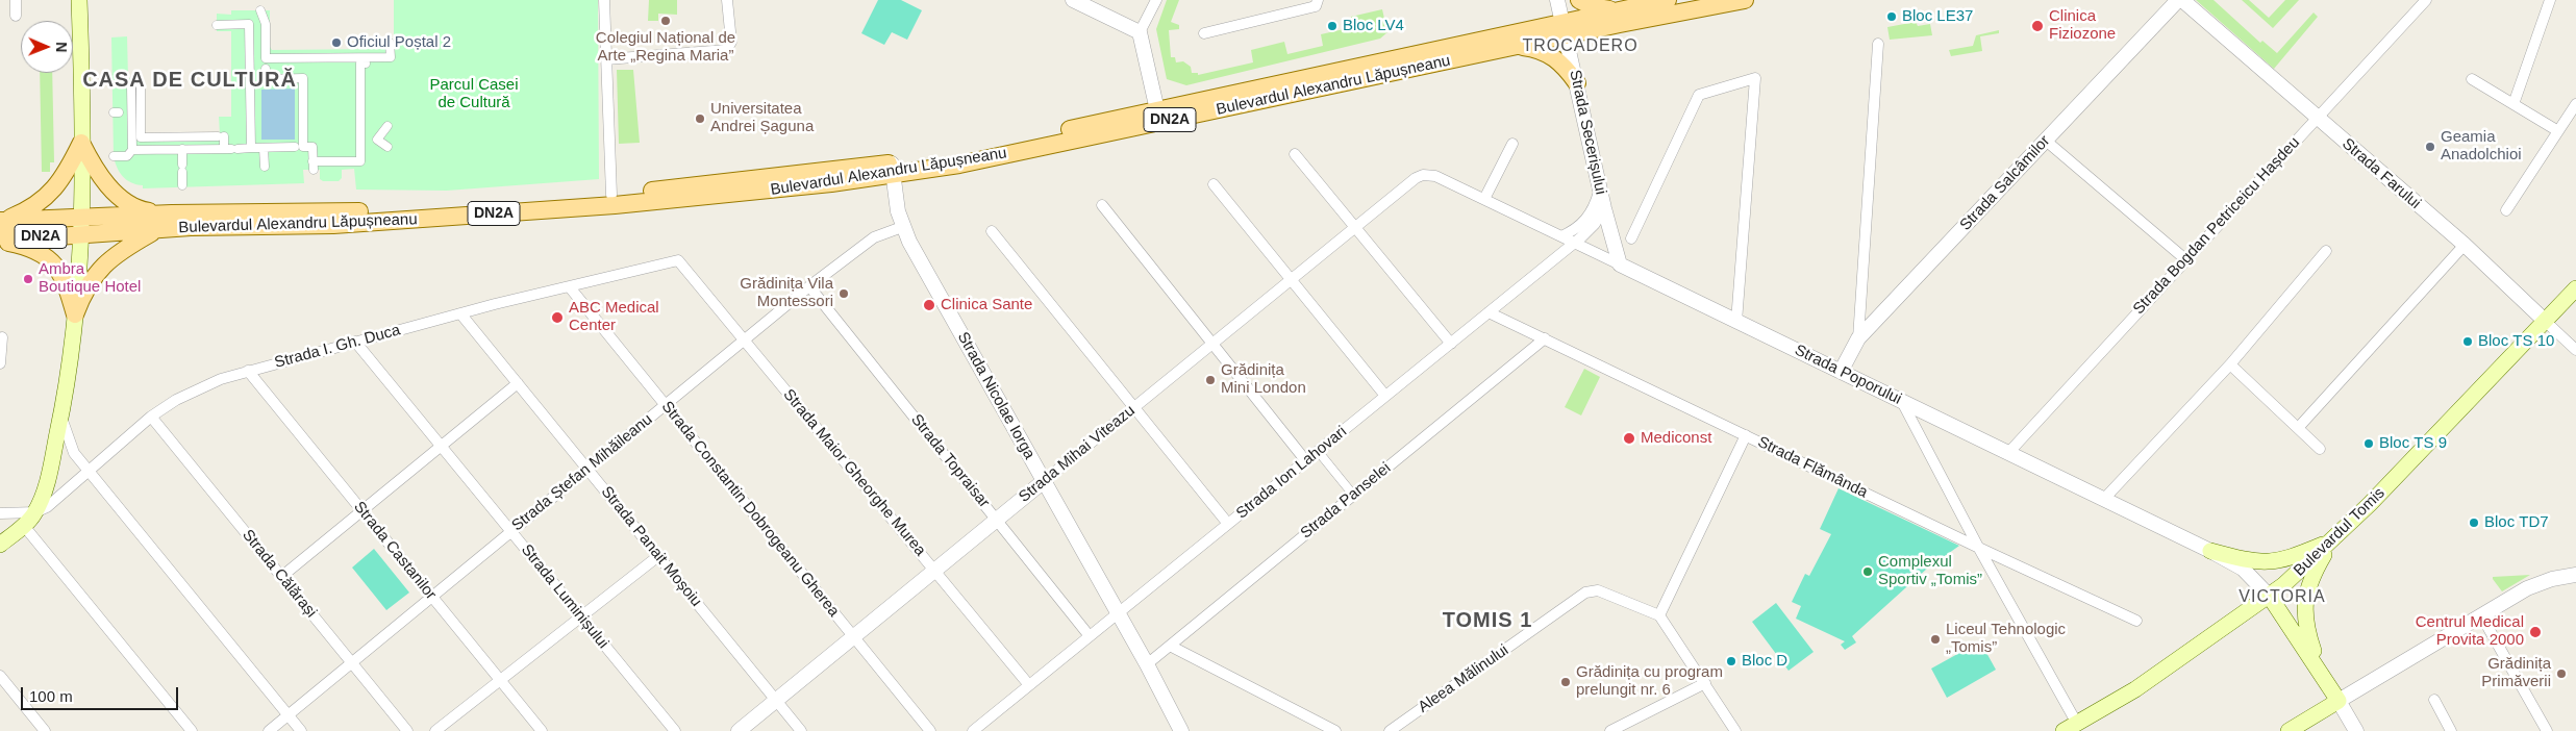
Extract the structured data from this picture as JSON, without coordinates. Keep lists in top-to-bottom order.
{
  "streets": {
    "main road": [
      "Bulevardul Alexandru Lăpușneanu",
      "DN2A",
      "Strada I. Gh. Duca",
      "Bulevardul Tomis"
    ],
    "street": [
      "Strada Secerișului",
      "Strada Farului",
      "Strada Salcâmilor",
      "Strada Bogdan Petriceicu Hașdeu",
      "Strada Poporului",
      "Strada Nicolae Iorga",
      "Strada Mihai Viteazu",
      "Strada Topraisar",
      "Strada Flămânda",
      "Strada Ștefan Mihăileanu",
      "Strada Maior Gheorghe Murea",
      "Strada Ion Lahovari",
      "Strada Panselei",
      "Strada Constantin Dobrogeanu Gherea",
      "Strada Panait Moșoiu",
      "Strada Castanilor",
      "Strada Călărași",
      "Strada Luminișului",
      "Aleea Mălinului"
    ]
  },
  "crossings": [
    ["Bulevardul Alexandru Lăpușneanu", "DN2A"],
    ["Bulevardul Alexandru Lăpușneanu", "Strada Secerișului"],
    ["Bulevardul Alexandru Lăpușneanu", "Strada I. Gh. Duca"],
    ["Bulevardul Alexandru Lăpușneanu", "Strada Nicolae Iorga"],
    ["DN2A", "Strada I. Gh. Duca"],
    ["Strada Secerișului", "Strada Poporului"],
    ["Strada Secerișului", "Strada Ion Lahovari"],
    ["Strada Farului", "Strada Bogdan Petriceicu Hașdeu"],
    ["Strada Farului", "Bulevardul Tomis"],
    ["Strada Salcâmilor", "Strada Poporului"],
    ["Strada Bogdan Petriceicu Hașdeu", "Strada Poporului"],
    ["Strada I. Gh. Duca", "Strada Maior Gheorghe Murea"],
    ["Strada I. Gh. Duca", "Strada Constantin Dobrogeanu Gherea"],
    ["Strada I. Gh. Duca", "Strada Panait Moșoiu"],
    ["Strada I. Gh. Duca", "Strada Castanilor"],
    ["Strada I. Gh. Duca", "Strada Călărași"],
    ["Strada I. Gh. Duca", "Strada Luminișului"],
    ["Strada Poporului", "Strada Mihai Viteazu"],
    ["Strada Poporului", "Strada Ion Lahovari"],
    ["Strada Poporului", "Bulevardul Tomis"],
    ["Strada Nicolae Iorga", "Strada Mihai Viteazu"],
    ["Strada Nicolae Iorga", "Strada Ștefan Mihăileanu"],
    ["Strada Nicolae Iorga", "Strada Ion Lahovari"],
    ["Strada Nicolae Iorga", "Strada Panselei"],
    ["Strada Mihai Viteazu", "Strada Topraisar"],
    ["Strada Mihai Viteazu", "Strada Maior Gheorghe Murea"],
    ["Strada Mihai Viteazu", "Strada Constantin Dobrogeanu Gherea"],
    ["Strada Mihai Viteazu", "Strada Panait Moșoiu"],
    ["Strada Topraisar", "Strada Ștefan Mihăileanu"],
    ["Strada Topraisar", "Strada Ion Lahovari"],
    ["Strada Flămânda", "Strada Ion Lahovari"],
    ["Strada Flămânda", "Strada Panselei"],
    ["Strada Ștefan Mihăileanu", "Strada Maior Gheorghe Murea"],
    ["Strada Ștefan Mihăileanu", "Strada Constantin Dobrogeanu Gherea"],
    ["Strada Ștefan Mihăileanu", "Strada Panait Moșoiu"],
    ["Strada Ștefan Mihăileanu", "Strada Castanilor"],
    ["Strada Ștefan Mihăileanu", "Strada Călărași"],
    ["Strada Ștefan Mihăileanu", "Strada Luminișului"],
    ["Strada Maior Gheorghe Murea", "Strada Ion Lahovari"]
  ],
  "districts": [
    "TROCADERO",
    "CASA DE CULTURĂ",
    "VICTORIA",
    "TOMIS 1"
  ],
  "parks": ["Parcul Casei de Cultură"],
  "places": [
    "Bloc LE37",
    "Colegiul Național de Arte „Regina Maria”",
    "Bloc LV4",
    "Clinica Fiziozone",
    "Oficiul Poștal 2",
    "Universitatea Andrei Șaguna",
    "Geamia Anadolchioi",
    "Ambra Boutique Hotel",
    "Grădinița Vila Montessori",
    "Clinica Sante",
    "ABC Medical Center",
    "Bloc TS 10",
    "Grădinița Mini London",
    "Mediconst",
    "Bloc TS 9",
    "Bloc TD7",
    "Complexul Sportiv „Tomis”",
    "Centrul Medical Provita 2000",
    "Liceul Tehnologic „Tomis”",
    "Bloc D",
    "Grădinița Primăverii",
    "Grădinița cu program prelungit nr. 6"
  ],
  "scale_bar": "100 m",
  "north": "right"
}
